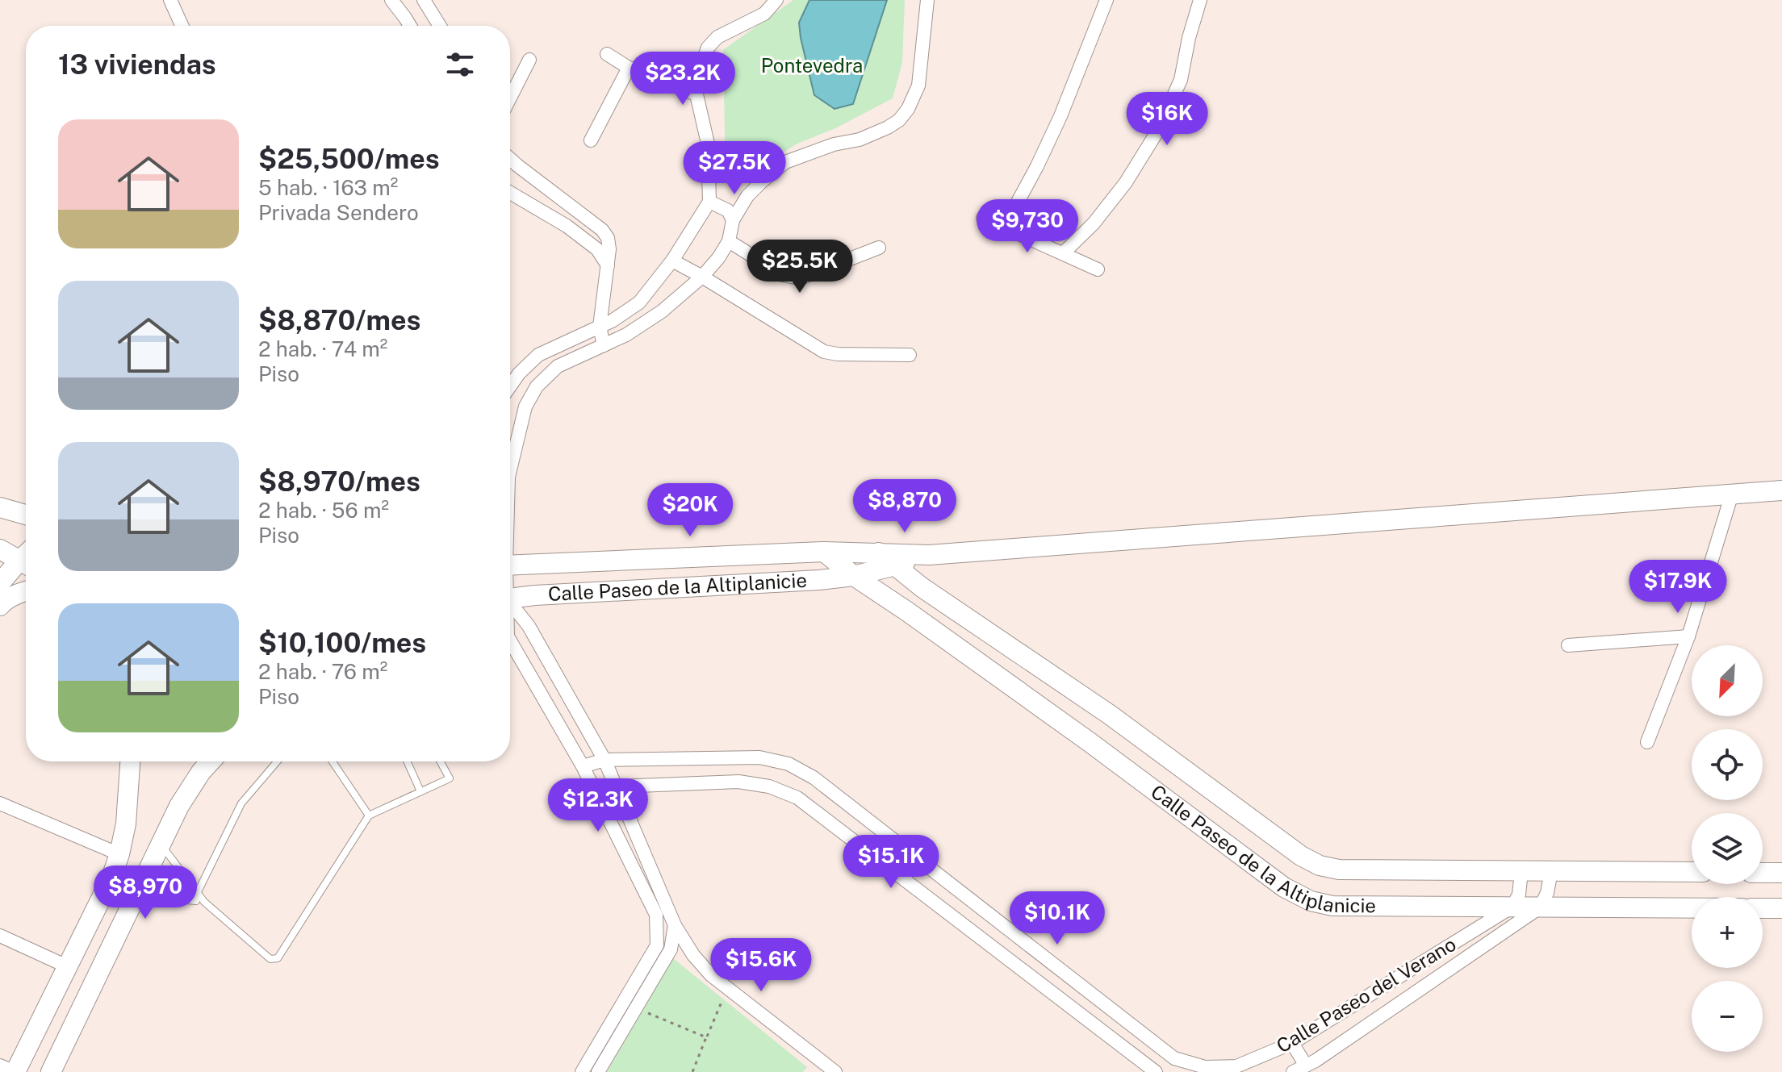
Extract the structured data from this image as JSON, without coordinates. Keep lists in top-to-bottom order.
{
  "streets": {
    "street": ["Calle Paseo de la Altiplanicie", "Calle Paseo del Verano"]
  },
  "crossings": [
    ["Calle Paseo de la Altiplanicie", "Calle Paseo del Verano"]
  ],
  "parks": ["Pontevedra"],
  "north": "bottom left",
  "page": {
    "heading": "13 viviendas",
    "price": [
      "$23.2K",
      "$16K",
      "$27.5K",
      "$9,730",
      "$25.5K",
      "$8,870",
      "$20K",
      "$17.9K",
      "$12.3K",
      "$15.1K",
      "$8,970",
      "$10.1K",
      "$15.6K"
    ],
    "list": [
      {
        "name": "$25,500/mes",
        "note": "5 hab. · 163 m² · Privada Sendero"
      },
      {
        "name": "$8,870/mes",
        "note": "2 hab. · 74 m² · Piso"
      },
      {
        "name": "$8,970/mes",
        "note": "2 hab. · 56 m² · Piso"
      },
      {
        "name": "$10,100/mes",
        "note": "2 hab. · 76 m² · Piso"
      }
    ],
    "map_buttons": ["+", "−"]
  }
}
